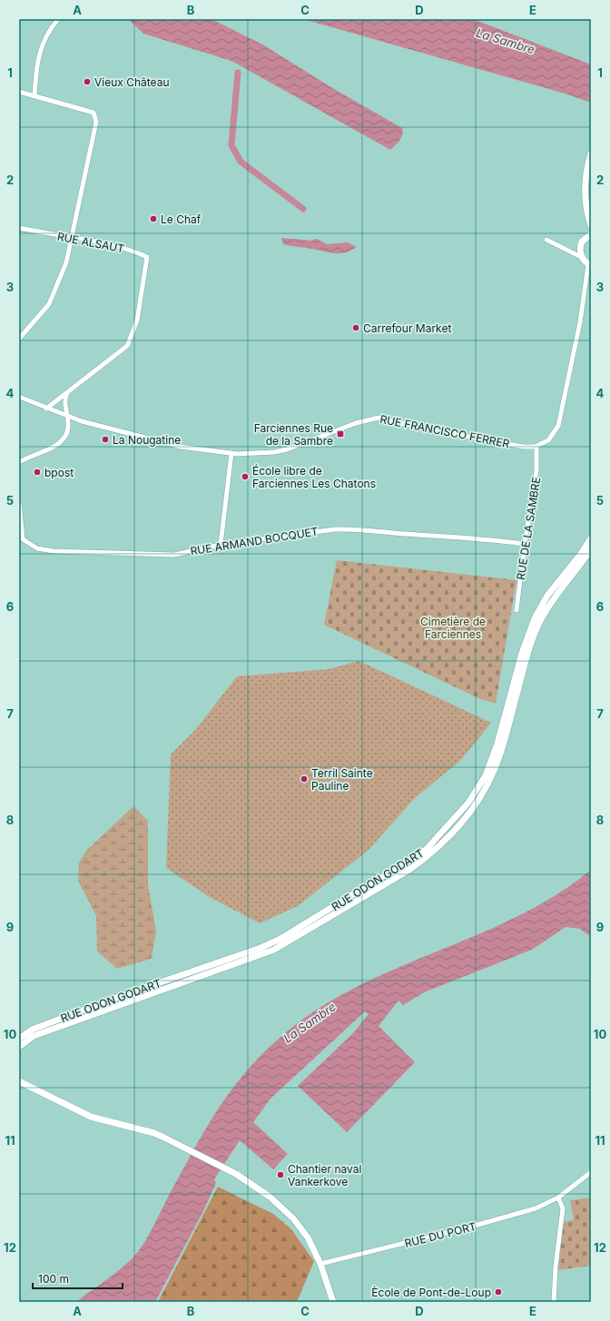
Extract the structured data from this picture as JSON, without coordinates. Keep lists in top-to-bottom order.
{
  "streets": {
    "main road": ["RUE ODON GODART"],
    "street": [
      "RUE ALSAUT",
      "RUE FRANCISCO FERRER",
      "RUE DE LA SAMBRE",
      "RUE ARMAND BOCQUET",
      "RUE DU PORT"
    ]
  },
  "crossings": [
    ["RUE ALSAUT", "RUE FRANCISCO FERRER"],
    ["RUE FRANCISCO FERRER", "RUE DE LA SAMBRE"],
    ["RUE DE LA SAMBRE", "RUE ARMAND BOCQUET"]
  ],
  "water": ["La Sambre"],
  "parks": ["Cimetière de Farciennes"],
  "places": {
    "other": [
      "Vieux Château",
      "Le Chaf",
      "Carrefour Market",
      "La Nougatine",
      "bpost",
      "École libre de Farciennes Les Chatons",
      "Terril Sainte Pauline",
      "Chantier naval Vankerkove",
      "Ècole de Pont-de-Loup"
    ],
    "transit": ["Farciennes Rue de la Sambre"]
  },
  "scale_bar": "100 m",
  "grid": {
    "columns": [
      "A",
      "B",
      "C",
      "D",
      "E"
    ],
    "rows": [
      "1",
      "2",
      "3",
      "4",
      "5",
      "6",
      "7",
      "8",
      "9",
      "10",
      "11",
      "12"
    ]
  }
}
